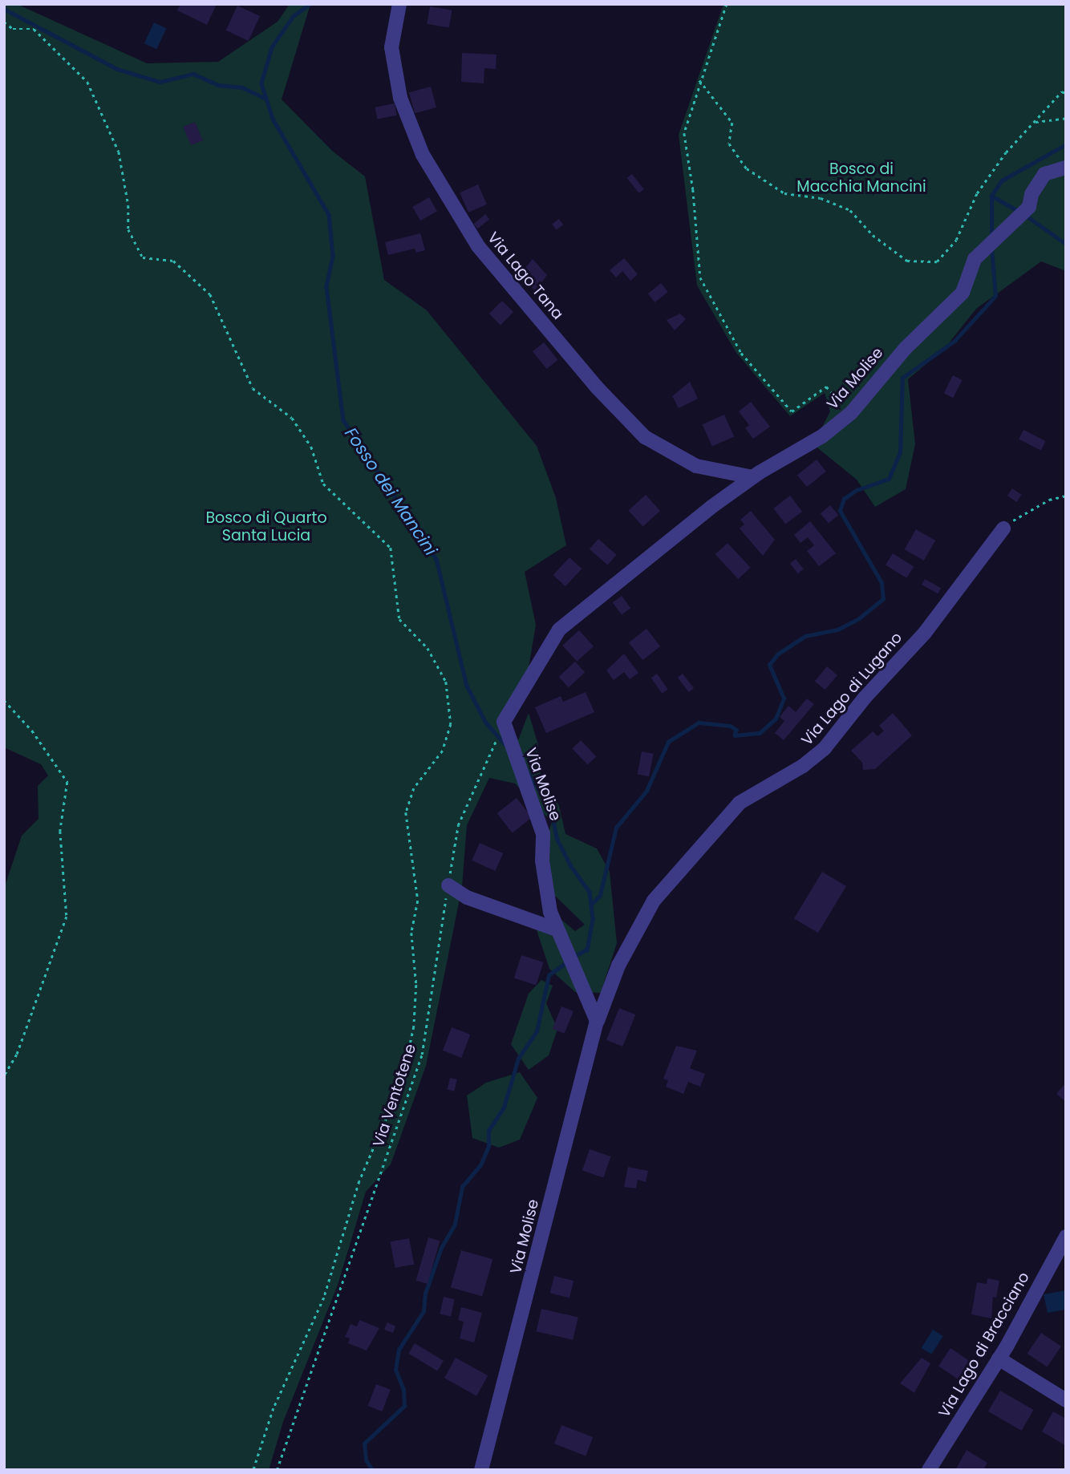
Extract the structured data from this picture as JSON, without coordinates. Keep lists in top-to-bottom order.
{
  "streets": {
    "street": [
      "Via Lago Tana",
      "Via Molise",
      "Via Lago di Lugano",
      "Via Lago di Bracciano"
    ],
    "path": ["Via Ventotene"]
  },
  "crossings": [
    ["Via Lago Tana", "Via Molise"],
    ["Via Molise", "Via Lago di Lugano"],
    ["Via Molise", "Via Ventotene"]
  ],
  "water": ["Fosso dei Mancini"],
  "parks": ["Bosco di Macchia Mancini", "Bosco di Quarto Santa Lucia"]
}
